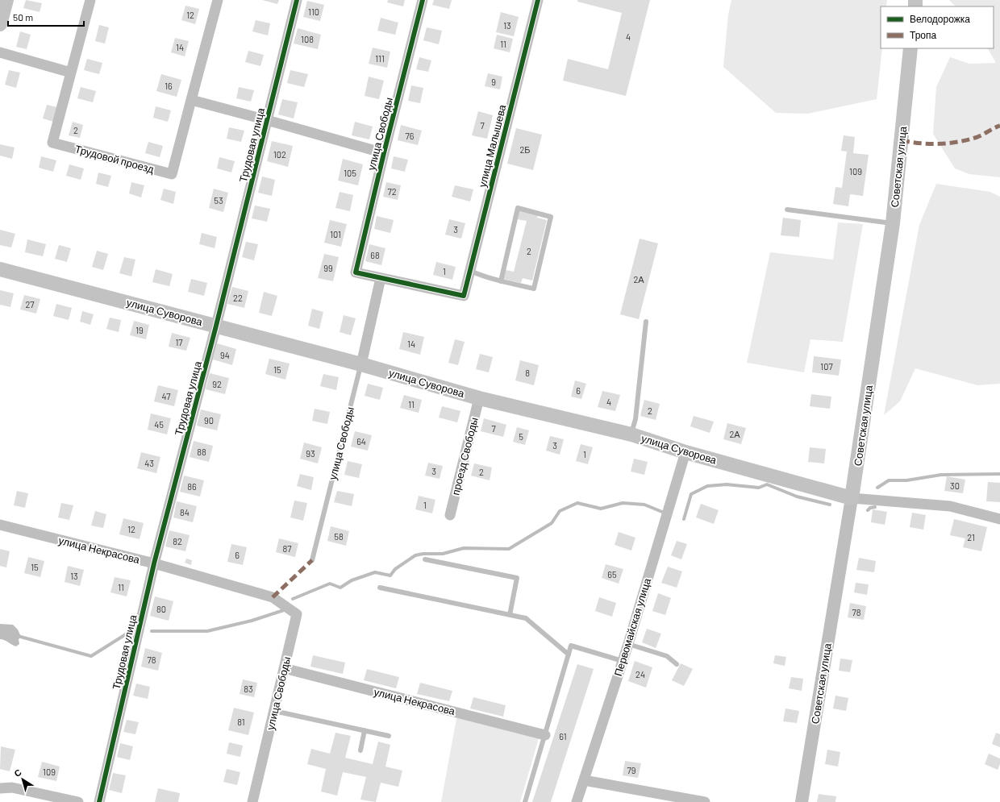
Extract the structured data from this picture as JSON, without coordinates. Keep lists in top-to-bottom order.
{
  "streets": {
    "main road": ["Советская улица", "улица Суворова"],
    "street": [
      "улица Свободы",
      "Трудовая улица",
      "улица Малышева",
      "Трудовой проезд",
      "проезд Свободы",
      "улица Некрасова",
      "Первомайская улица"
    ]
  },
  "crossings": [
    ["улица Свободы", "улица Малышева"],
    ["улица Свободы", "улица Суворова"],
    ["улица Свободы", "улица Некрасова"],
    ["Трудовая улица", "улица Суворова"],
    ["Трудовая улица", "улица Некрасова"],
    ["Советская улица", "улица Суворова"],
    ["улица Суворова", "проезд Свободы"],
    ["улица Суворова", "Первомайская улица"]
  ],
  "house_numbers": [
    "110",
    "12",
    "13",
    "4",
    "108",
    "11",
    "14",
    "111",
    "9",
    "16",
    "7",
    "2",
    "76",
    "2Б",
    "102",
    "109",
    "105",
    "72",
    "53",
    "3",
    "101",
    "2",
    "68",
    "99",
    "1",
    "2А",
    "22",
    "27",
    "19",
    "17",
    "14",
    "94",
    "107",
    "15",
    "8",
    "92",
    "6",
    "47",
    "4",
    "11",
    "2",
    "90",
    "45",
    "7",
    "2А",
    "5",
    "64",
    "3",
    "88",
    "93",
    "1",
    "43",
    "3",
    "2",
    "30",
    "86",
    "1",
    "84",
    "12",
    "58",
    "21",
    "82",
    "87",
    "6",
    "15",
    "65",
    "13",
    "11",
    "80",
    "78",
    "78",
    "24",
    "83",
    "81",
    "61",
    "79",
    "109"
  ],
  "legend": ["Велодорожка", "Тропа"],
  "scale_bar": "50 m",
  "north": "top left"
}
